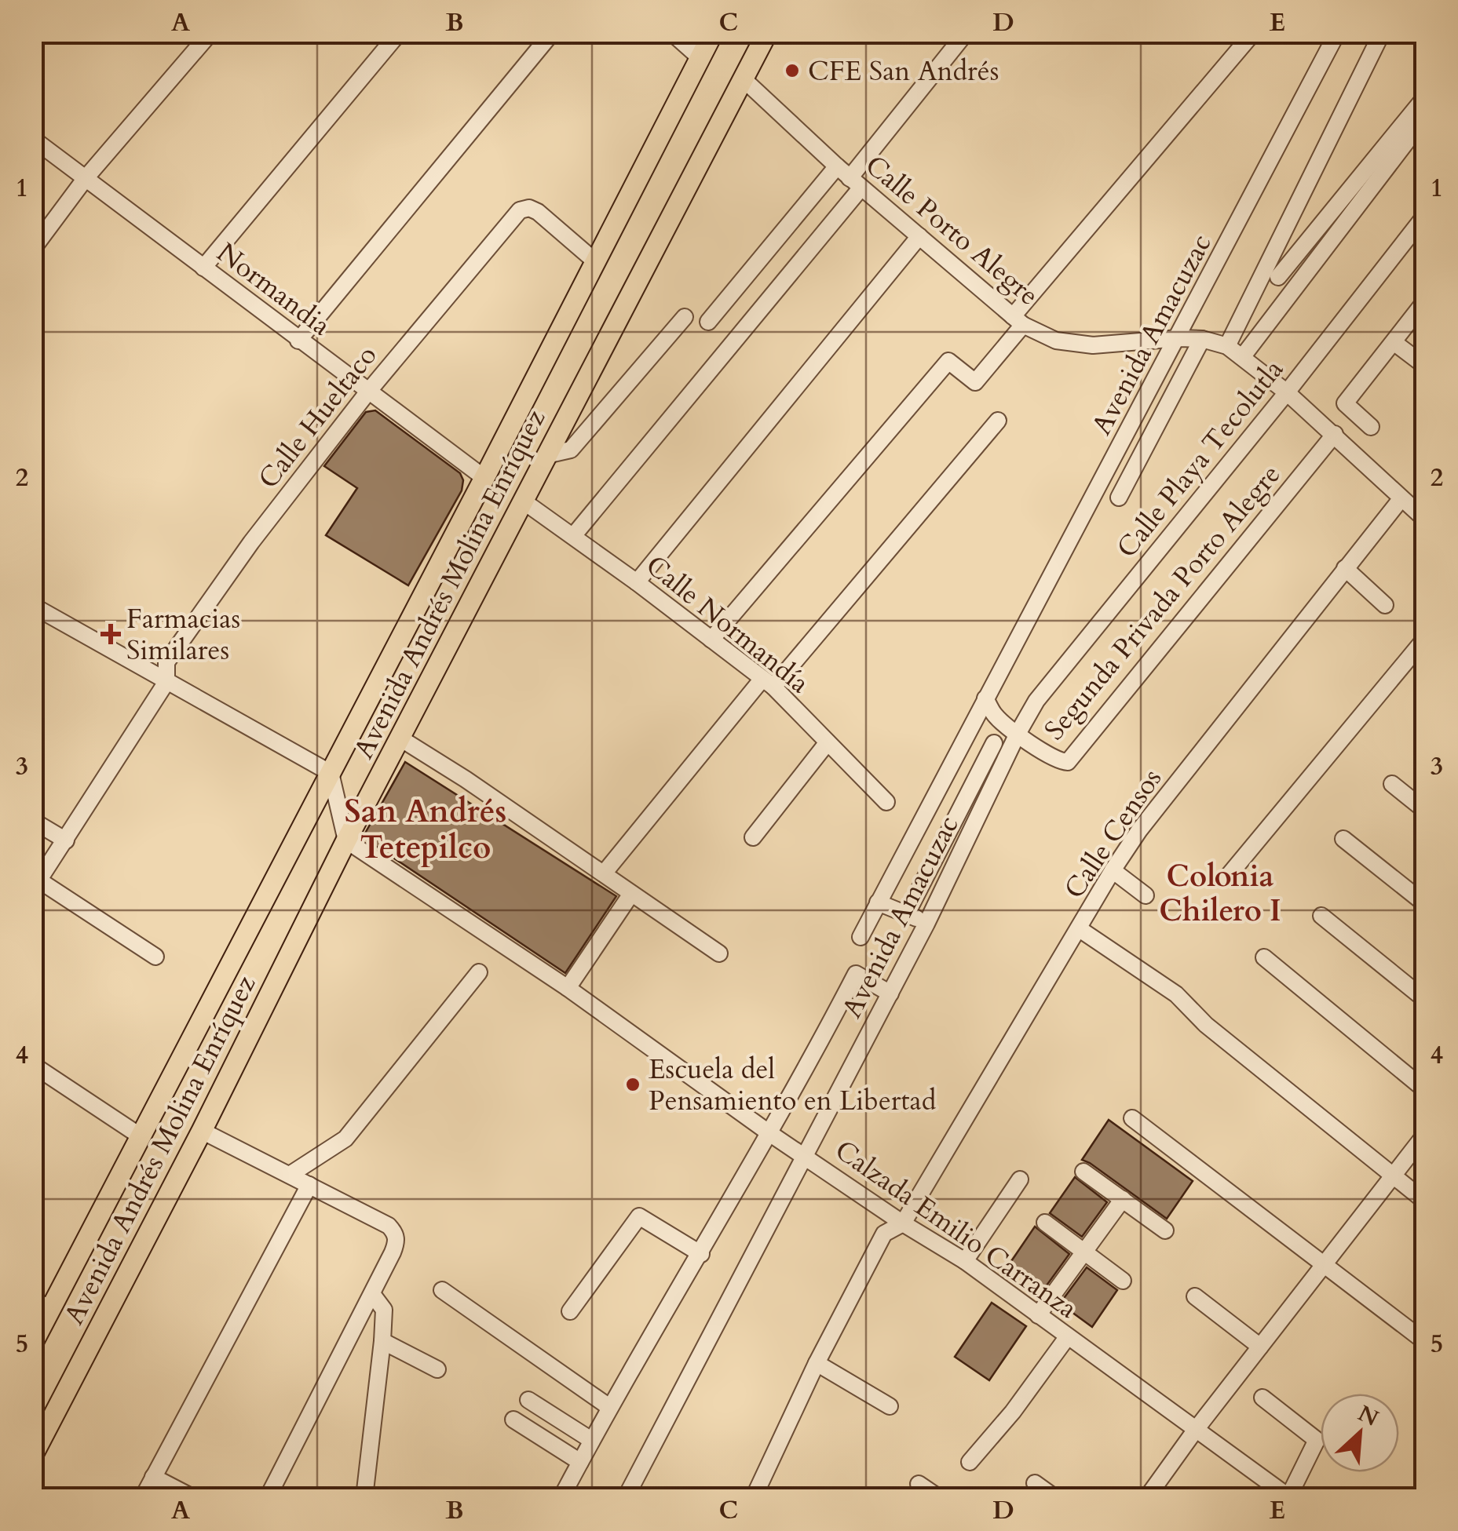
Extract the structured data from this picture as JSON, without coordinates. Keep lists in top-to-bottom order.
{
  "streets": {
    "main road": ["Avenida Andrés Molina Enríquez"],
    "street": [
      "Calle Porto Alegre",
      "Normandia",
      "Avenida Amacuzac",
      "Calle Hueltaco",
      "Calle Playa Tecolutla",
      "Segunda Privada Porto Alegre",
      "Calle Normandía",
      "Calle Censos",
      "Calzada Emilio Carranza"
    ]
  },
  "crossings": [
    ["Calle Porto Alegre", "Avenida Amacuzac"],
    ["Calle Porto Alegre", "Calle Playa Tecolutla"],
    ["Calle Porto Alegre", "Avenida Andrés Molina Enríquez"],
    ["Calle Porto Alegre", "Segunda Privada Porto Alegre"],
    ["Calle Porto Alegre", "Calle Censos"],
    ["Normandia", "Calle Hueltaco"],
    ["Normandia", "Avenida Andrés Molina Enríquez"],
    ["Avenida Amacuzac", "Calle Playa Tecolutla"],
    ["Avenida Amacuzac", "Segunda Privada Porto Alegre"],
    ["Avenida Amacuzac", "Calzada Emilio Carranza"],
    ["Calle Hueltaco", "Avenida Andrés Molina Enríquez"],
    ["Calle Playa Tecolutla", "Segunda Privada Porto Alegre"],
    ["Avenida Andrés Molina Enríquez", "Calle Normandía"],
    ["Avenida Andrés Molina Enríquez", "Calzada Emilio Carranza"],
    ["Calle Censos", "Calzada Emilio Carranza"]
  ],
  "districts": ["San Andrés Tetepilco", "Colonia Chilero I"],
  "places": {
    "other": ["CFE San Andrés", "Escuela del Pensamiento en Libertad"],
    "health": ["Farmacias Similares"]
  },
  "north": "top right",
  "grid": {
    "columns": [
      "A",
      "B",
      "C",
      "D",
      "E"
    ],
    "rows": [
      "1",
      "2",
      "3",
      "4",
      "5"
    ]
  }
}
